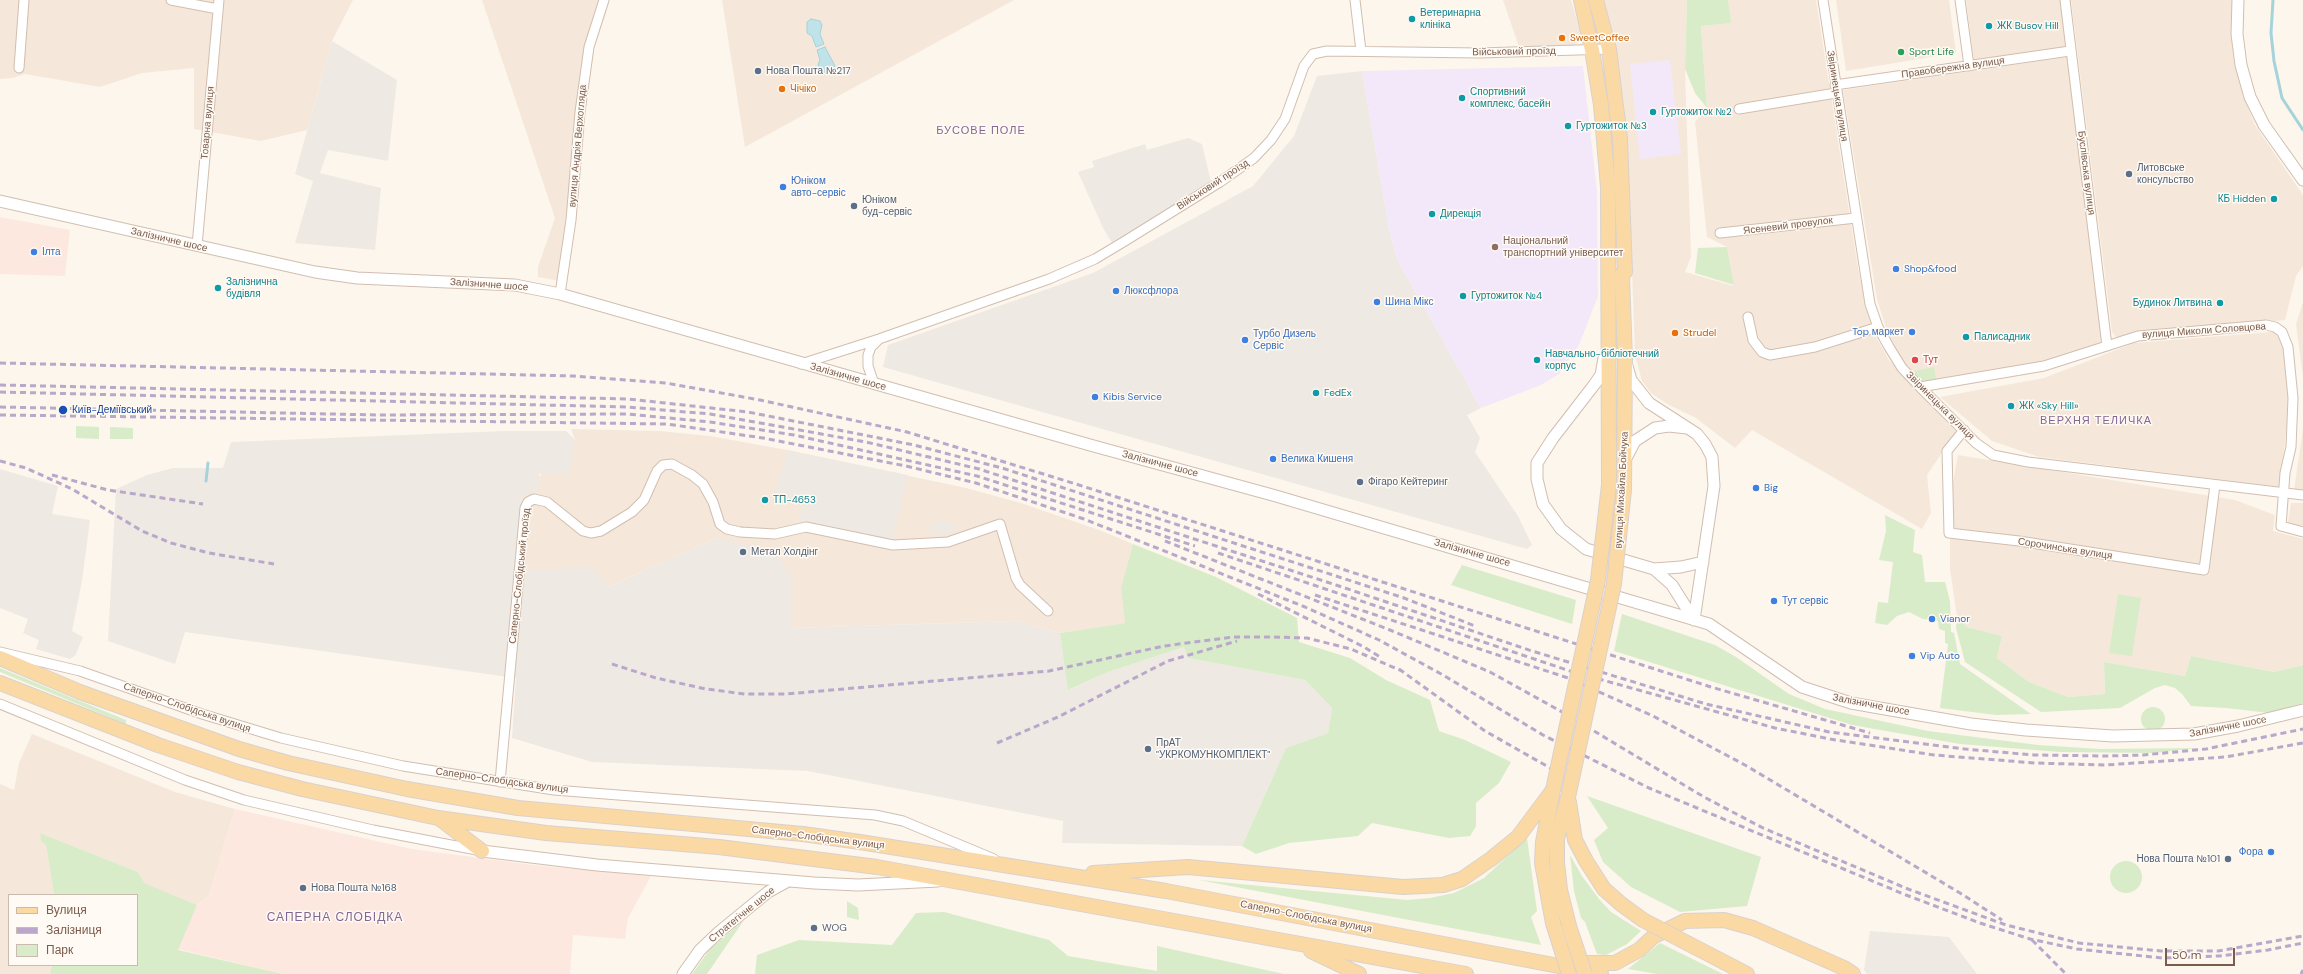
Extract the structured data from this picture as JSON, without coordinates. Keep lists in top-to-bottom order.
{
  "streets": {
    "main road": ["вулиця Михайла Бойчука", "Саперно-Слобідська вулиця"],
    "street": [
      "Військовий проїзд",
      "Правобережна вулиця",
      "Звіринецька вулиця",
      "Товарна вулиця",
      "вулиця Андрія Верхогляда",
      "Буслівська вулиця",
      "Ясеневий провулок",
      "Залізничне шосе",
      "вулиця Миколи Соловцова",
      "Сорочинська вулиця",
      "Саперно-Слобідський проїзд",
      "Стратегічне шосе"
    ]
  },
  "crossings": [
    ["Військовий проїзд", "Залізничне шосе"],
    ["Військовий проїзд", "вулиця Михайла Бойчука"],
    ["Правобережна вулиця", "Звіринецька вулиця"],
    ["Правобережна вулиця", "Буслівська вулиця"],
    ["Звіринецька вулиця", "Ясеневий провулок"],
    ["Звіринецька вулиця", "вулиця Миколи Соловцова"],
    ["Звіринецька вулиця", "Сорочинська вулиця"],
    ["Товарна вулиця", "Залізничне шосе"],
    ["вулиця Андрія Верхогляда", "Залізничне шосе"],
    ["Буслівська вулиця", "вулиця Миколи Соловцова"],
    ["Саперно-Слобідський проїзд", "Саперно-Слобідська вулиця"],
    ["Саперно-Слобідська вулиця", "Стратегічне шосе"]
  ],
  "districts": ["БУСОВЕ ПОЛЕ", "ВЕРХНЯ ТЕЛИЧКА", "САПЕРНА СЛОБІДКА"],
  "places": [
    "Ветеринарна клініка",
    "ЖК Busov Hill",
    "SweetCoffee",
    "Sport Life",
    "Нова Пошта №217",
    "Чічіко",
    "Спортивний комплекс, басейн",
    "Гуртожиток №2",
    "Гуртожиток №3",
    "Литовське консульство",
    "Юніком авто-сервіс",
    "КБ Hidden",
    "Юніком буд-сервіс",
    "Дирекція",
    "Національний транспортний університет",
    "Ілта",
    "Shop&food",
    "Залізнична будівля",
    "Люксфлора",
    "Гуртожиток №4",
    "Шина Мікс",
    "Будинок Литвина",
    "Top маркет",
    "Strudel",
    "Палисадник",
    "Турбо Дизель Сервіс",
    "Навчально-бібліотечний корпус",
    "Тут",
    "FedEx",
    "Kibis Service",
    "ЖК «Sky Hill»",
    "Київ-Деміївський",
    "Велика Кишеня",
    "Фігаро Кейтеринг",
    "Big",
    "ТП-4653",
    "Метал Холдінг",
    "Тут сервіс",
    "Vianor",
    "Vip Auto",
    "ПрАТ \"УКРКОМУНКОМПЛЕКТ\"",
    "Фора",
    "Нова Пошта №101",
    "Нова Пошта №168",
    "WOG"
  ],
  "legend": ["Вулиця", "Залізниця", "Парк"],
  "scale_bar": "50 m"
}
